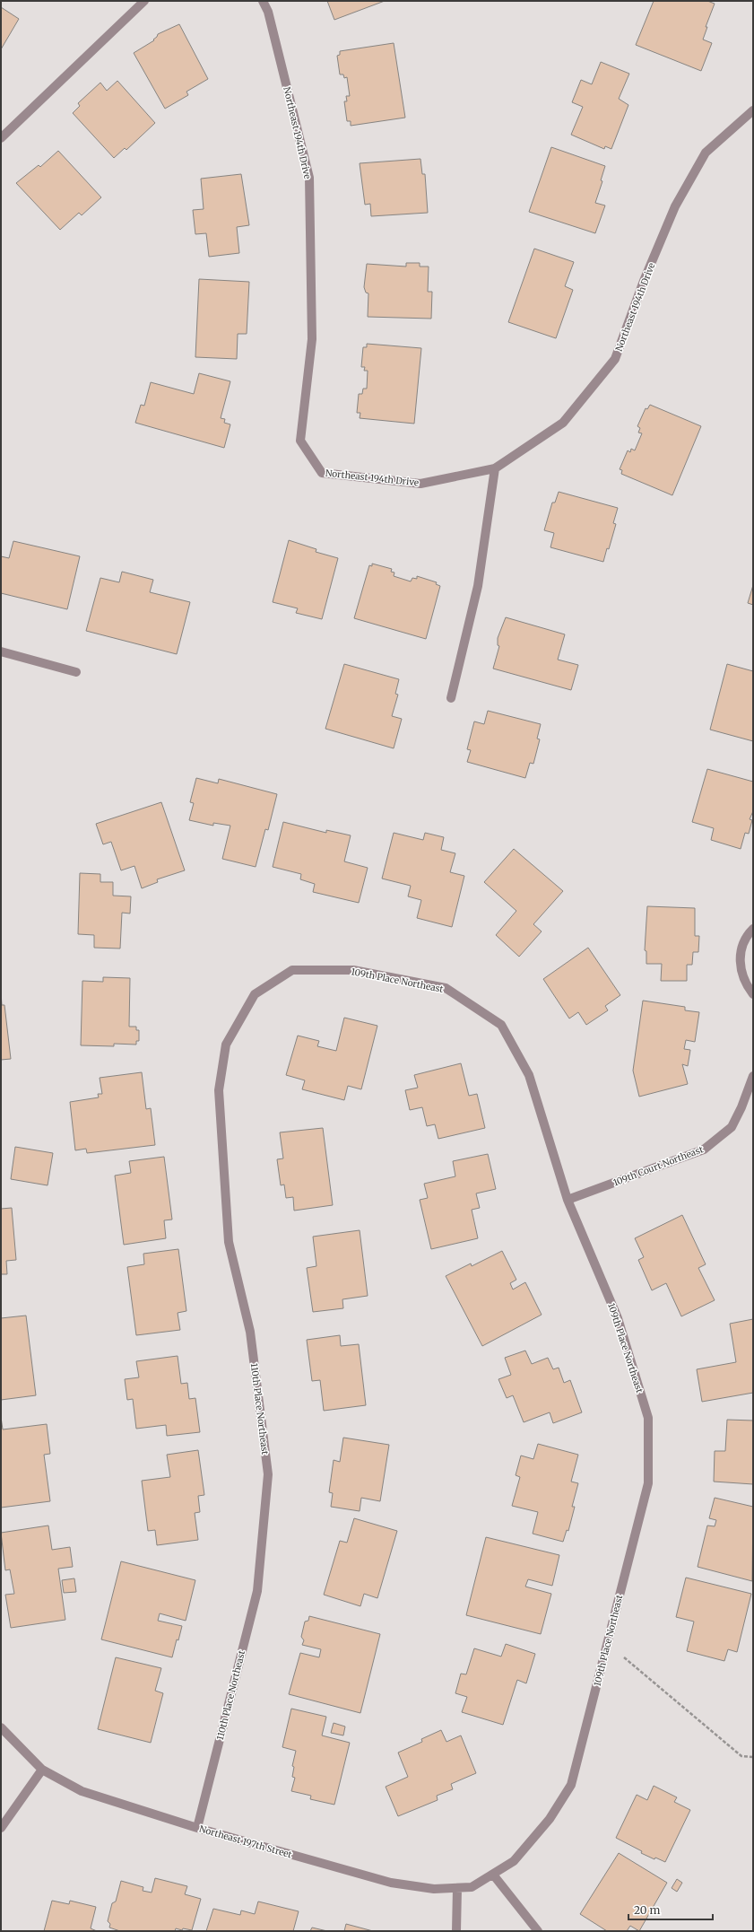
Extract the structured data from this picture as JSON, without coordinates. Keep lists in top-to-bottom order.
{
  "streets": {
    "street": [
      "Northeast 194th Drive",
      "109th Place Northeast",
      "109th Court Northeast",
      "110th Place Northeast",
      "Northeast 197th Street"
    ]
  },
  "crossings": [
    ["109th Place Northeast", "109th Court Northeast"],
    ["109th Place Northeast", "110th Place Northeast"],
    ["109th Place Northeast", "Northeast 197th Street"],
    ["110th Place Northeast", "Northeast 197th Street"]
  ],
  "scale_bar": "20 m"
}
